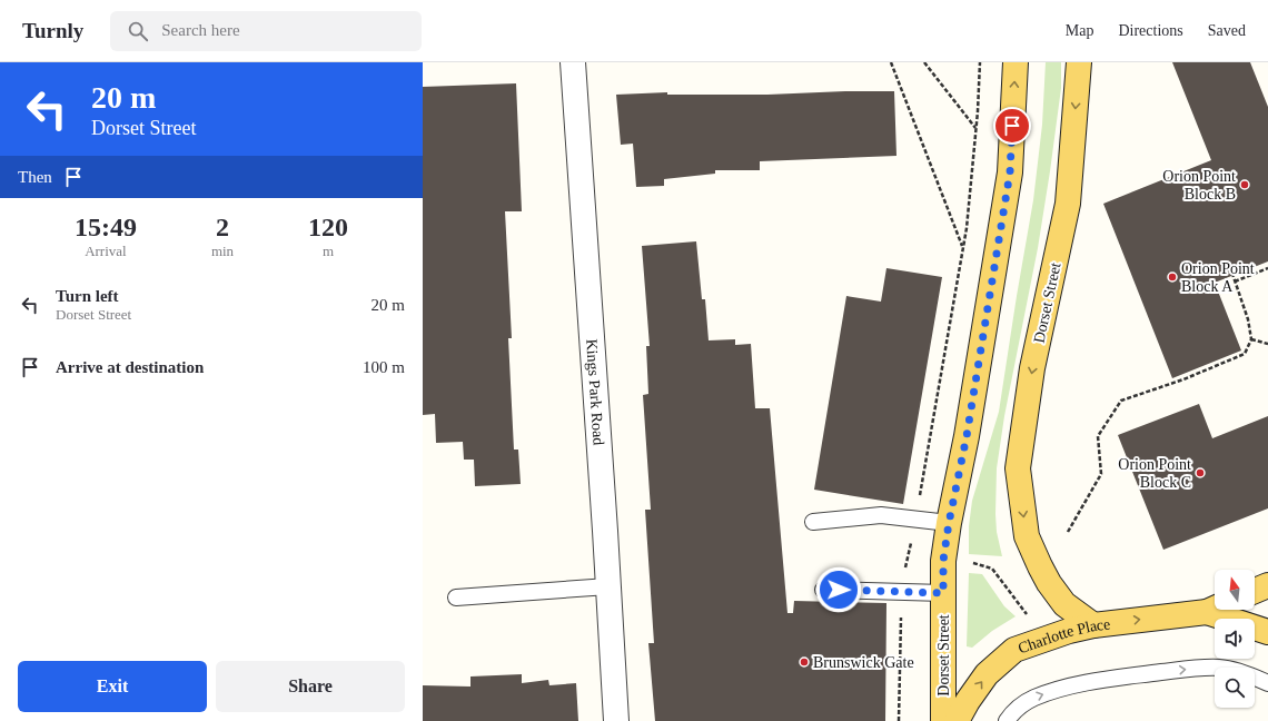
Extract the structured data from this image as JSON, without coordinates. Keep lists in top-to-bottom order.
{
  "streets": {
    "main road": ["Dorset Street", "Charlotte Place"],
    "street": ["Kings Park Road"]
  },
  "crossings": [
    ["Dorset Street", "Charlotte Place"]
  ],
  "one_way": ["Charlotte Place"],
  "places": [
    "Orion Point Block B",
    "Orion Point Block A",
    "Orion Point Block C",
    "Brunswick Gate"
  ],
  "north": "top",
  "page": {
    "header": "Turnly",
    "search": "Search here",
    "nav": ["Map", "Directions", "Saved"],
    "turn": ["20 m", "Dorset Street"],
    "then": "Then",
    "eta": [
      "15:49",
      "Arrival",
      "2",
      "min",
      "120",
      "m"
    ],
    "list": [
      {
        "name": "Turn left",
        "note": "Dorset Street",
        "value": "20 m"
      },
      {
        "name": "Arrive at destination",
        "value": "100 m"
      }
    ],
    "buttons": ["Exit", "Share"]
  }
}
